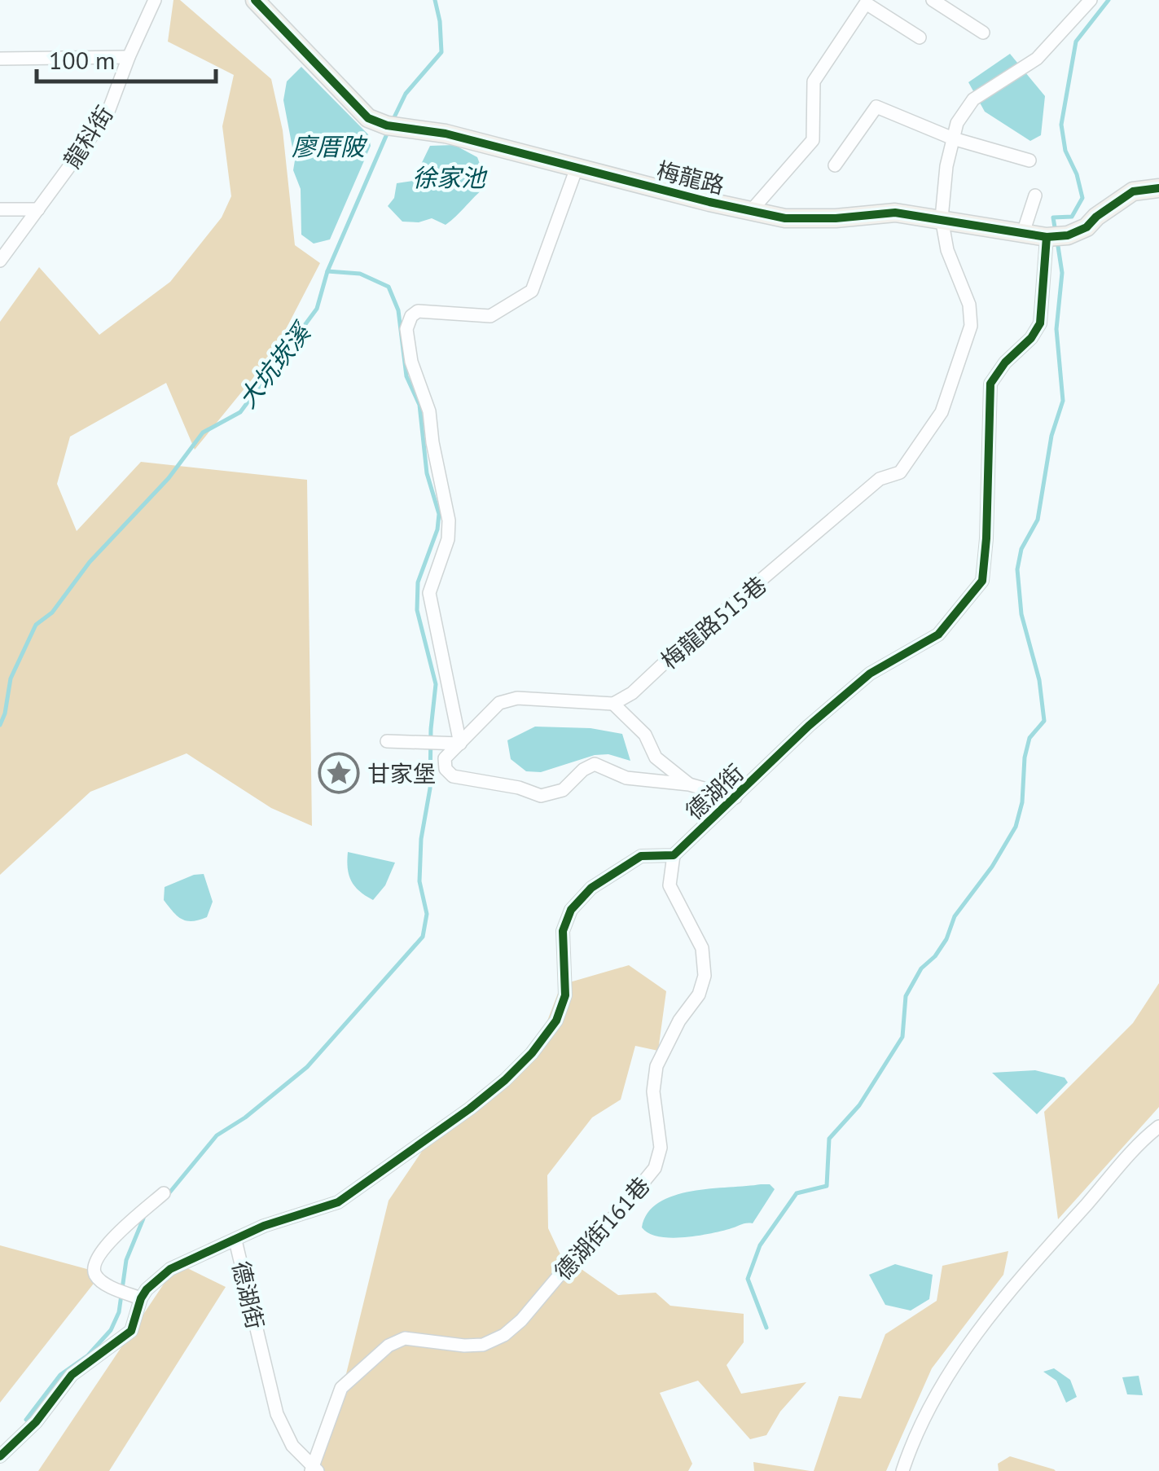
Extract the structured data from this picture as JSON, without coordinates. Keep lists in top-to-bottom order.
{
  "streets": {
    "street": [
      "龍科街",
      "梅龍路",
      "梅龍路515巷",
      "德湖街",
      "德湖街161巷"
    ]
  },
  "crossings": [
    ["梅龍路", "梅龍路515巷"],
    ["梅龍路", "德湖街"],
    ["德湖街", "德湖街161巷"]
  ],
  "water": ["廖厝陂", "徐家池", "大坑崁溪"],
  "places": {
    "place": ["甘家堡"]
  },
  "scale_bar": "100 m"
}
